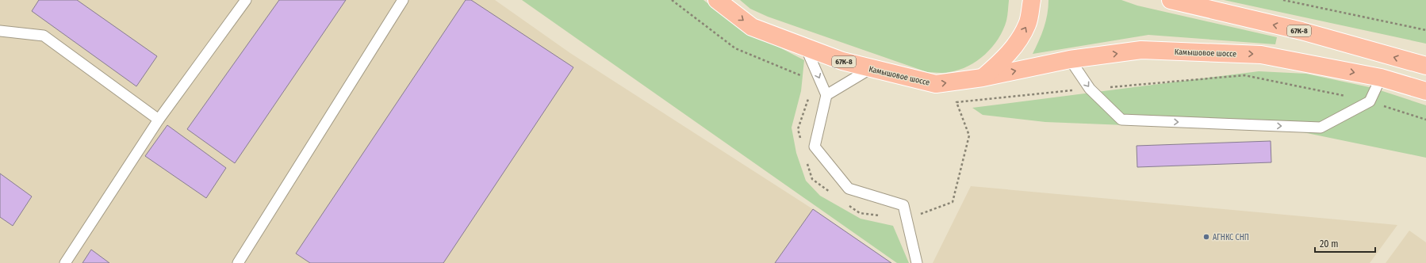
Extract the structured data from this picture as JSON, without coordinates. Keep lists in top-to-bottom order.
{
  "streets": {
    "main road": ["67К-8", "Камышовое шоссе"]
  },
  "places": ["АГНКС СНП"],
  "scale_bar": "20 m"
}
